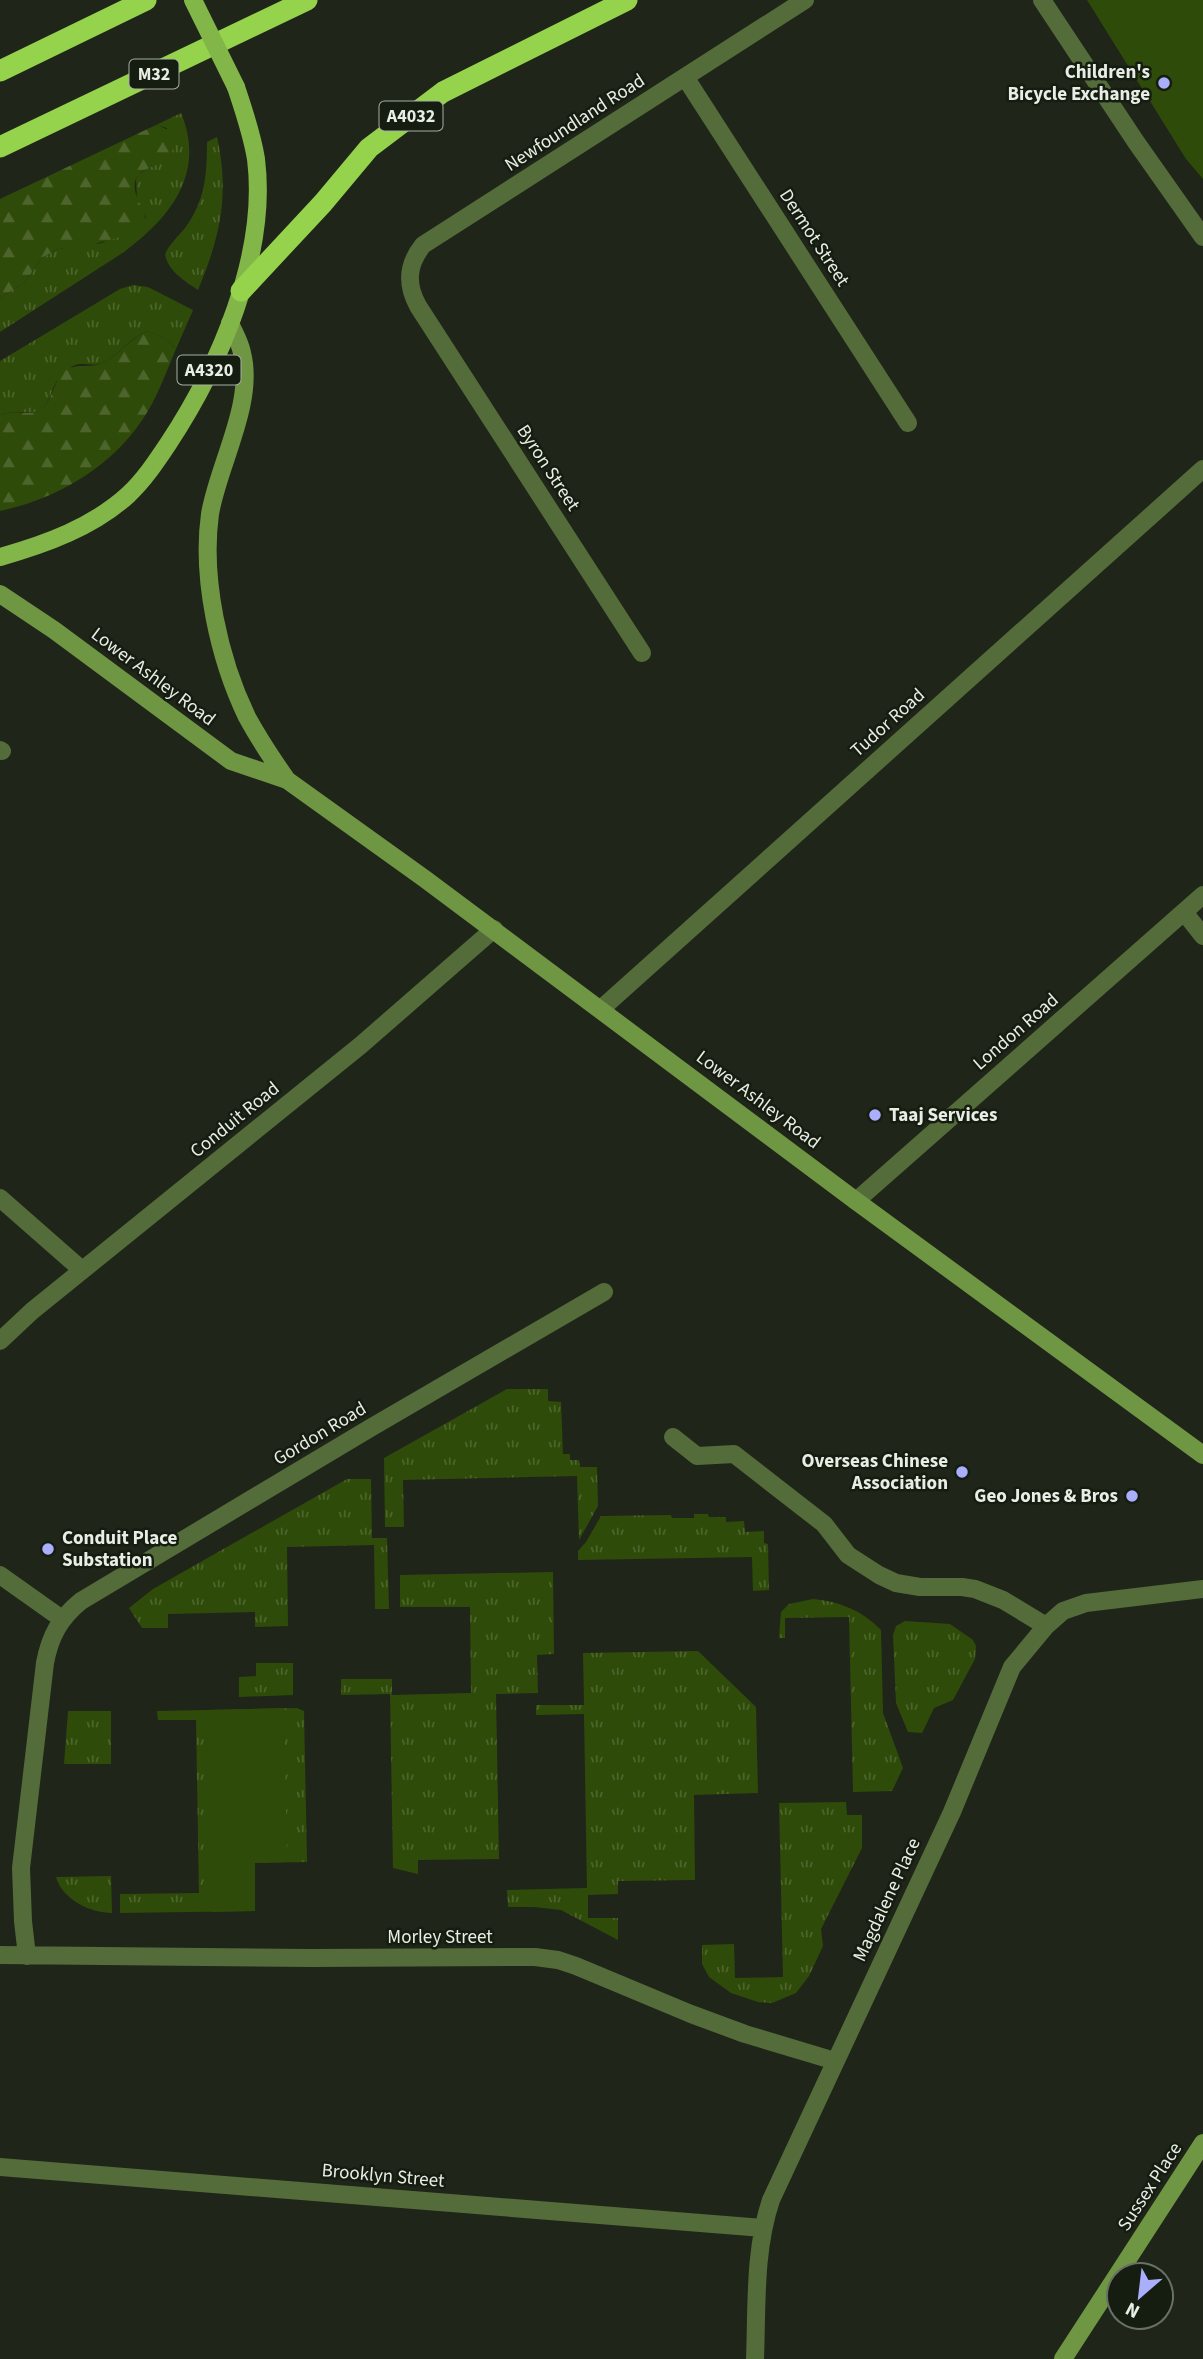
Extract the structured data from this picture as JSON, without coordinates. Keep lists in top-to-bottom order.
{
  "streets": {
    "highway": ["M32", "A4032"],
    "main road": ["A4320", "Lower Ashley Road", "Sussex Place"],
    "street": [
      "Newfoundland Road",
      "Dermot Street",
      "Byron Street",
      "Tudor Road",
      "London Road",
      "Conduit Road",
      "Gordon Road",
      "Magdalene Place",
      "Morley Street",
      "Brooklyn Street"
    ]
  },
  "crossings": [
    ["A4032", "A4320"],
    ["Newfoundland Road", "Dermot Street"],
    ["Newfoundland Road", "Byron Street"],
    ["A4320", "Lower Ashley Road"],
    ["Lower Ashley Road", "Tudor Road"],
    ["Lower Ashley Road", "London Road"],
    ["Lower Ashley Road", "Conduit Road"],
    ["Magdalene Place", "Morley Street"],
    ["Magdalene Place", "Brooklyn Street"]
  ],
  "places": [
    "Children's Bicycle Exchange",
    "Taaj Services",
    "Overseas Chinese Association",
    "Geo Jones & Bros",
    "Conduit Place Substation"
  ],
  "north": "bottom left"
}
